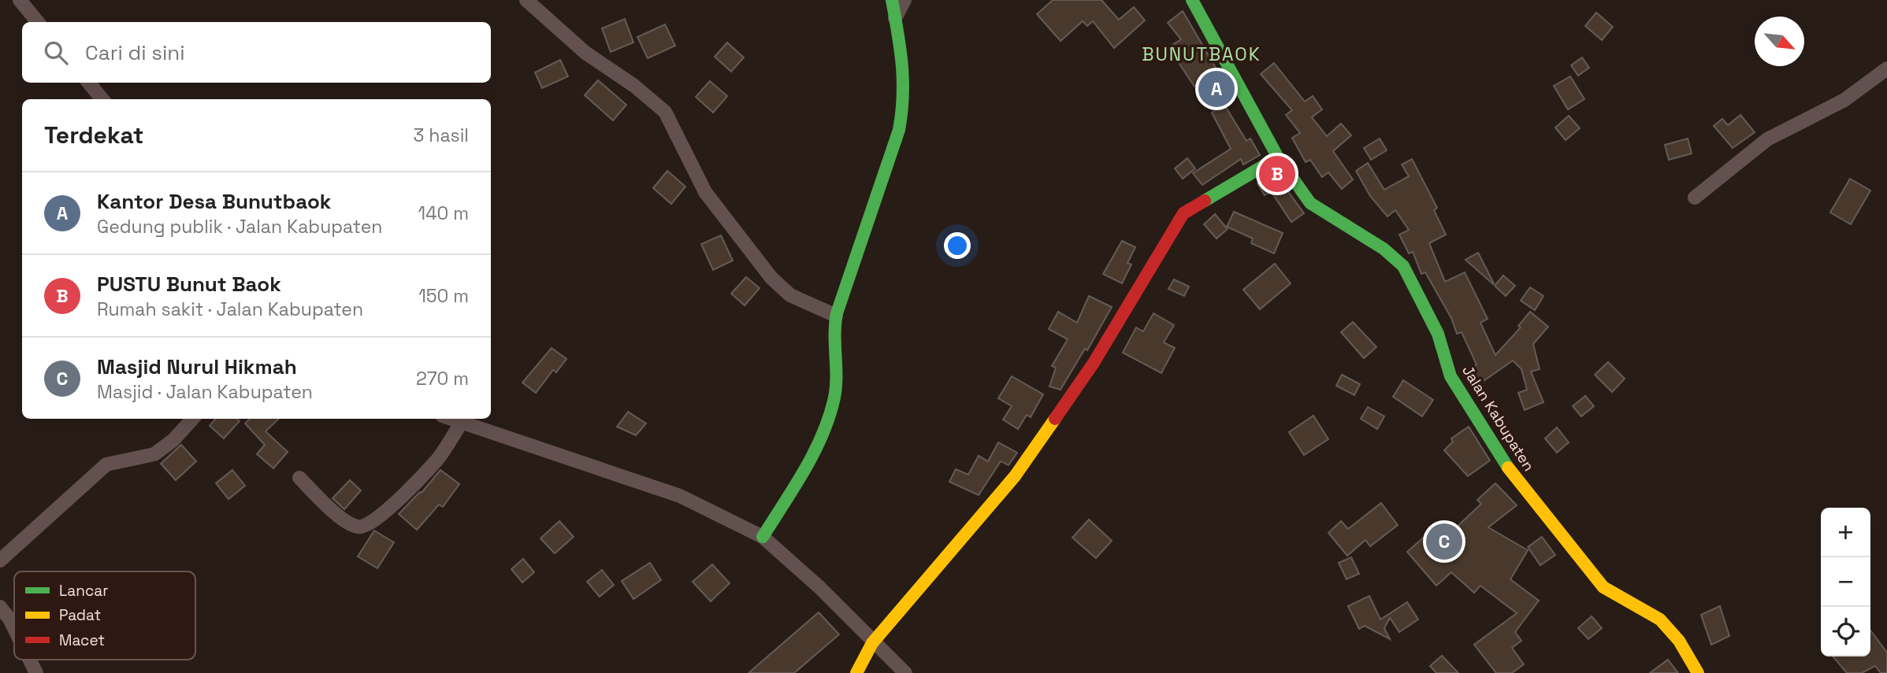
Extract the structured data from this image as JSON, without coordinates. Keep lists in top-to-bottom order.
{
  "streets": {
    "street": ["Jalan Kabupaten"]
  },
  "districts": ["BUNUTBAOK"],
  "legend": ["Lancar", "Padat", "Macet"],
  "north": "bottom right",
  "page": {
    "search": "Cari di sini",
    "pins": ["A", "B", "C"],
    "heading": ["Terdekat", "3 hasil"],
    "list": [
      {
        "mark": "A",
        "name": "Kantor Desa Bunutbaok",
        "note": "Gedung publik · Jalan Kabupaten",
        "value": "140 m"
      },
      {
        "mark": "B",
        "name": "PUSTU Bunut Baok",
        "note": "Rumah sakit · Jalan Kabupaten",
        "value": "150 m"
      },
      {
        "mark": "C",
        "name": "Masjid Nurul Hikmah",
        "note": "Masjid · Jalan Kabupaten",
        "value": "270 m"
      }
    ],
    "map_buttons": ["+", "−"]
  }
}
